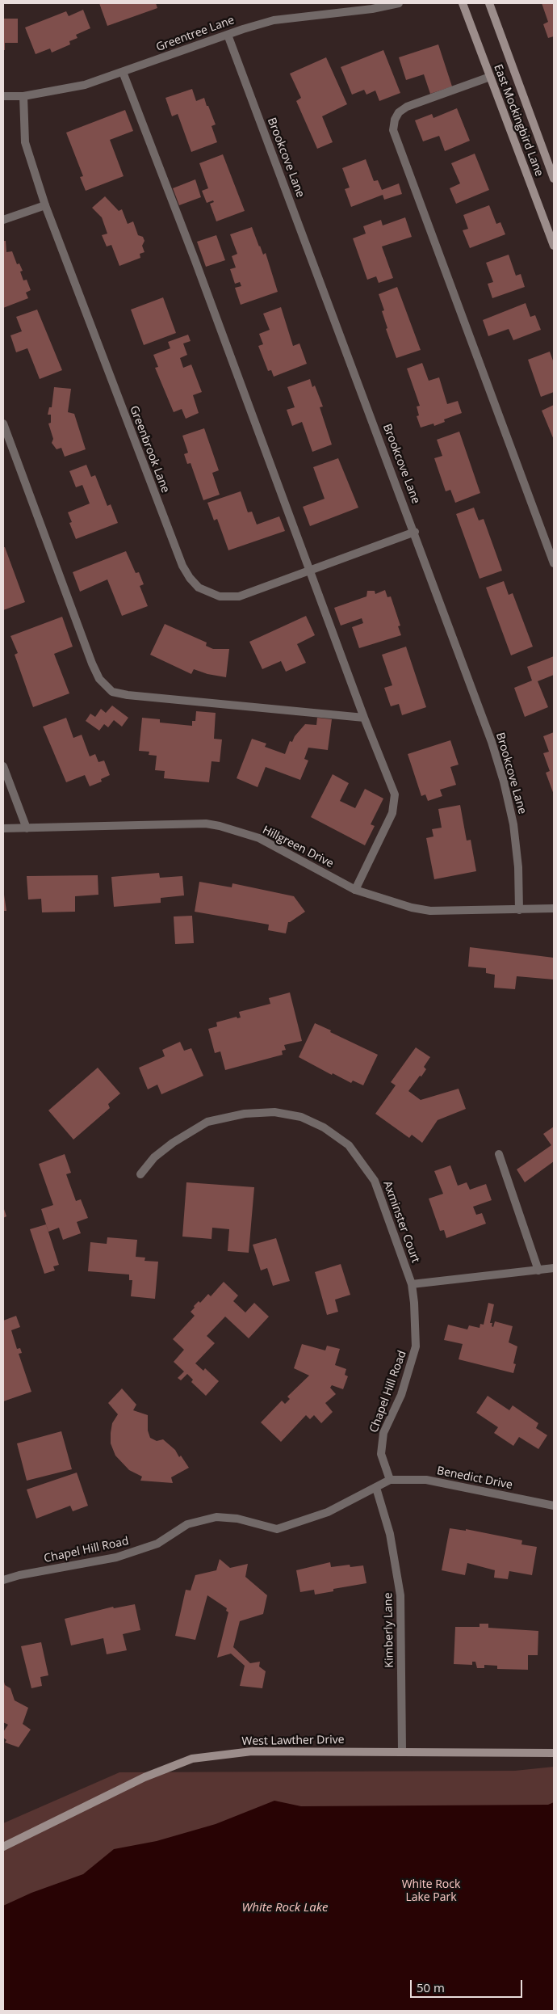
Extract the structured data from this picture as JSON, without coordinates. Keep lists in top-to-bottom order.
{
  "streets": {
    "street": [
      "Greentree Lane",
      "East Mockingbird Lane",
      "Brookcove Lane",
      "Greenbrook Lane",
      "Hillgreen Drive",
      "Axminster Court",
      "Chapel Hill Road",
      "Benedict Drive",
      "Kimberly Lane",
      "West Lawther Drive"
    ]
  },
  "crossings": [
    ["Greentree Lane", "Brookcove Lane"],
    ["Greentree Lane", "Greenbrook Lane"],
    ["Brookcove Lane", "Greenbrook Lane"],
    ["Brookcove Lane", "Hillgreen Drive"],
    ["Axminster Court", "Chapel Hill Road"],
    ["Chapel Hill Road", "Benedict Drive"],
    ["Chapel Hill Road", "Kimberly Lane"],
    ["Kimberly Lane", "West Lawther Drive"]
  ],
  "water": ["White Rock Lake"],
  "parks": ["White Rock Lake Park"],
  "scale_bar": "50 m"
}
